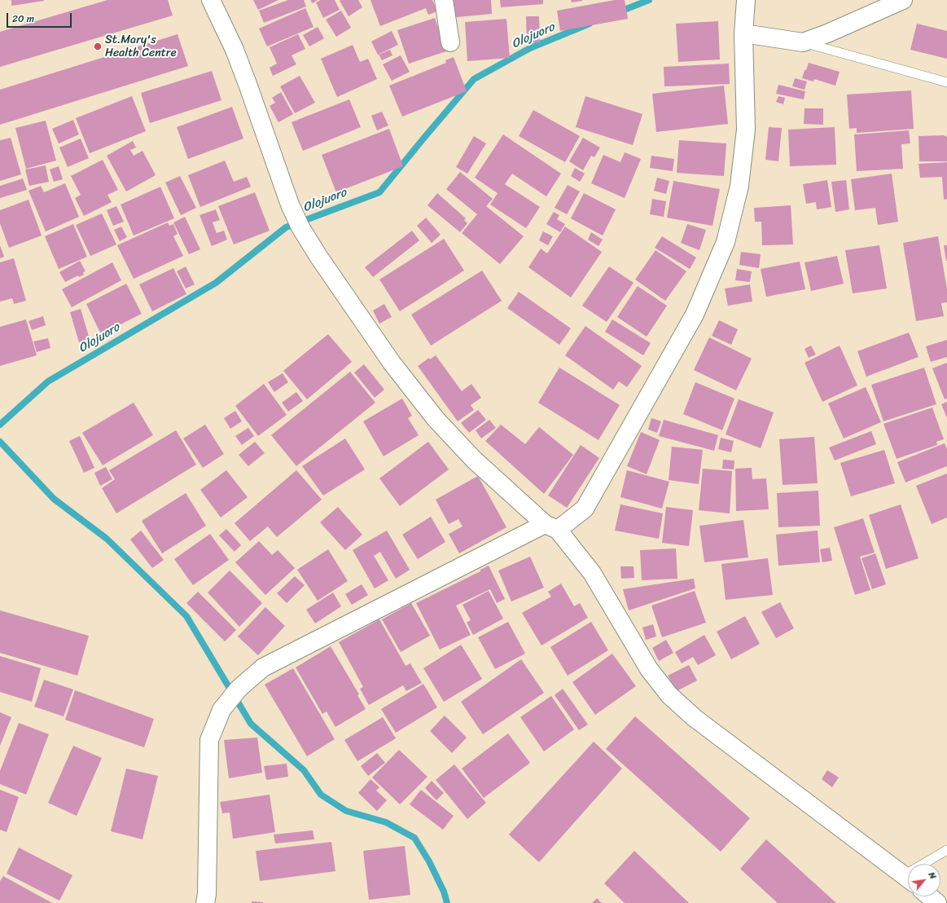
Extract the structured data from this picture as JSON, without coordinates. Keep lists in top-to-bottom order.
{
  "water": ["Olojuoro"],
  "places": ["St.Mary's Health Centre"],
  "scale_bar": "20 m",
  "north": "top right"
}
